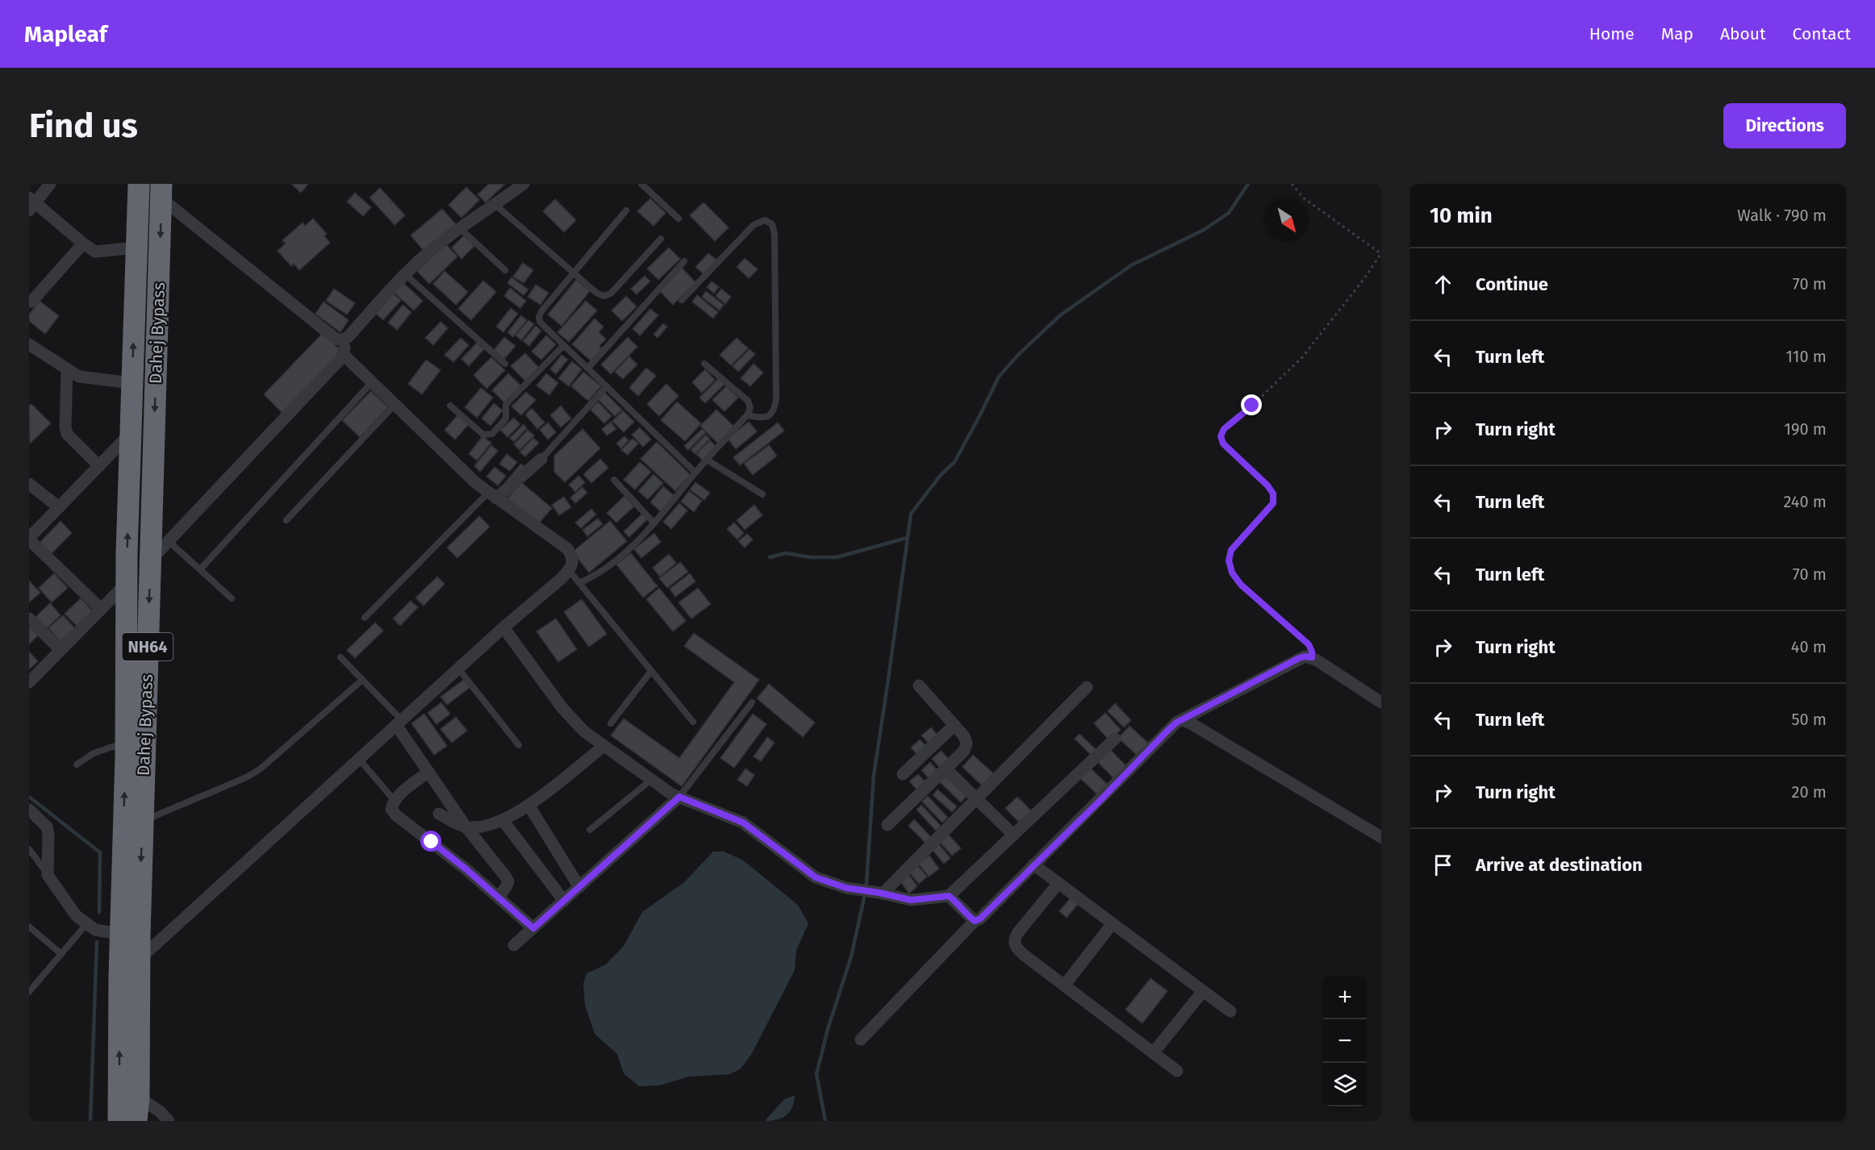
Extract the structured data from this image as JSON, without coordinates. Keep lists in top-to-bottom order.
{
  "streets": {
    "highway": ["Dahej Bypass", "NH64"]
  },
  "north": "bottom right",
  "page": {
    "header": "Mapleaf",
    "nav": [
      "Home",
      "Map",
      "About",
      "Contact"
    ],
    "buttons": "Directions",
    "title": "Find us",
    "heading": ["10 min", "Walk · 790 m"],
    "list": [
      ["Continue", "70 m"],
      ["Turn left", "110 m"],
      ["Turn right", "190 m"],
      ["Turn left", "240 m"],
      ["Turn left", "70 m"],
      ["Turn right", "40 m"],
      ["Turn left", "50 m"],
      ["Turn right", "20 m"],
      "Arrive at destination"
    ],
    "map_buttons": ["+", "−"]
  }
}
